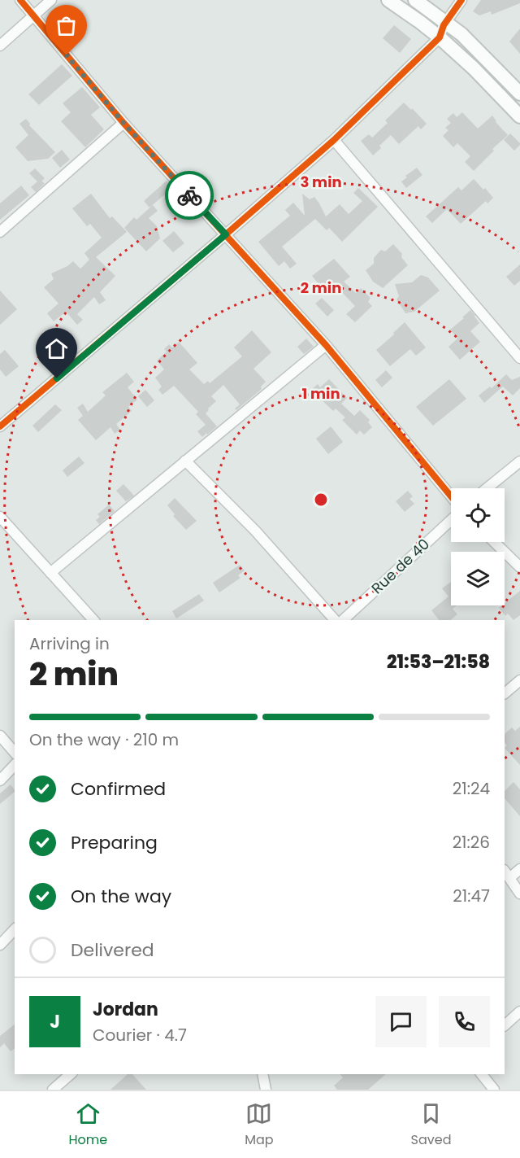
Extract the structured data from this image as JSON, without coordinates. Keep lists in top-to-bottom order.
{
  "streets": {
    "street": ["Rue de 40"]
  },
  "page": {
    "heading": ["2 min", "Arriving in", "21:53–21:58"],
    "panel": ["Jordan", "Courier · 4.7"],
    "bar": "On the way · 210 m",
    "list": [
      ["Confirmed", "21:24"],
      ["Preparing", "21:26"],
      ["On the way", "21:47"],
      "Delivered"
    ],
    "round": "J",
    "tabs": ["Home", "Map", "Saved"]
  },
  "rings": ["3 min", "2 min", "1 min"]
}
